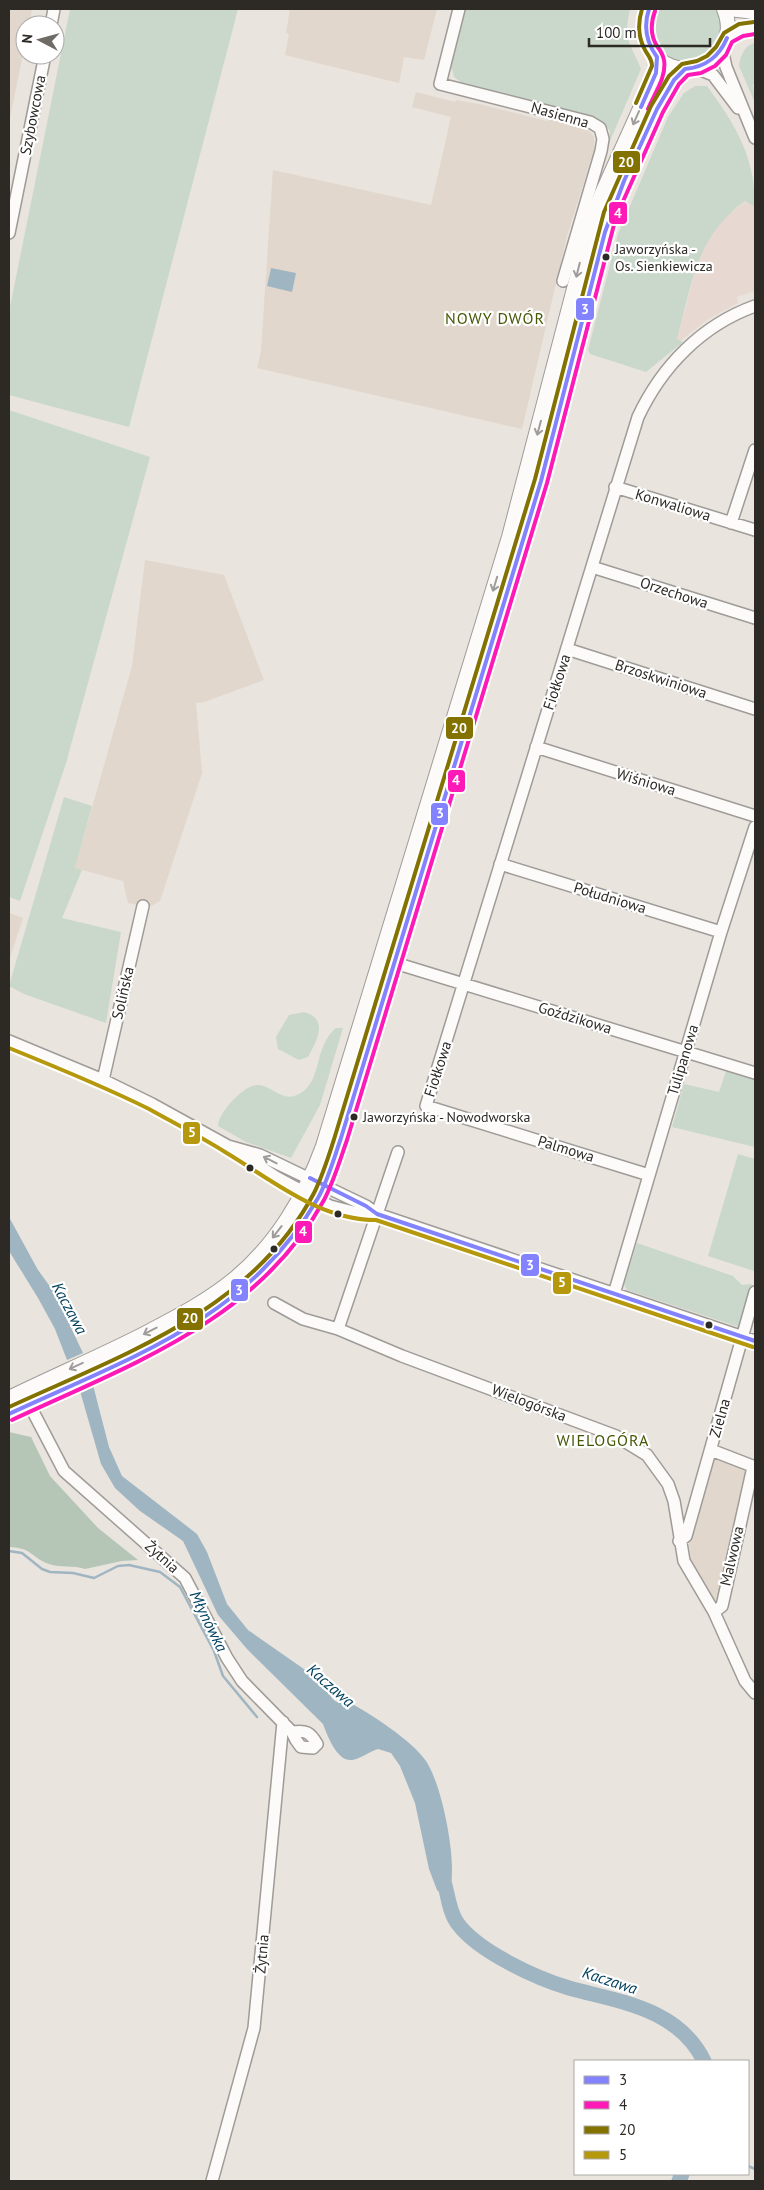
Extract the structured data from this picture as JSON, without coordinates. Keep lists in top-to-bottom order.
{
  "streets": {
    "street": [
      "Szybowcowa",
      "Nasienna",
      "Konwaliowa",
      "Orzechowa",
      "Brzoskwiniowa",
      "Fiołkowa",
      "Wiśniowa",
      "Południowa",
      "Solińska",
      "Goździkowa",
      "Tulipanowa",
      "Palmowa",
      "Wielogórska",
      "Zielna",
      "Malwowa",
      "Żytnia"
    ]
  },
  "crossings": [
    ["Konwaliowa", "Fiołkowa"],
    ["Orzechowa", "Fiołkowa"],
    ["Brzoskwiniowa", "Fiołkowa"],
    ["Fiołkowa", "Wiśniowa"],
    ["Fiołkowa", "Południowa"],
    ["Fiołkowa", "Goździkowa"],
    ["Fiołkowa", "Palmowa"],
    ["Południowa", "Tulipanowa"],
    ["Goździkowa", "Tulipanowa"],
    ["Tulipanowa", "Palmowa"],
    ["Wielogórska", "Zielna"],
    ["Wielogórska", "Malwowa"]
  ],
  "districts": ["NOWY DWÓR", "WIELOGÓRA"],
  "water": ["Kaczawa", "Młynówka"],
  "places": ["Jaworzyńska - Os. Sienkiewicza", "Jaworzyńska - Nowodworska"],
  "lines": [
    "transit line 3",
    "transit line 20",
    "transit line 4",
    "transit line 5"
  ],
  "legend": [
    "3",
    "4",
    "20",
    "5"
  ],
  "scale_bar": "100 m",
  "north": "left"
}
